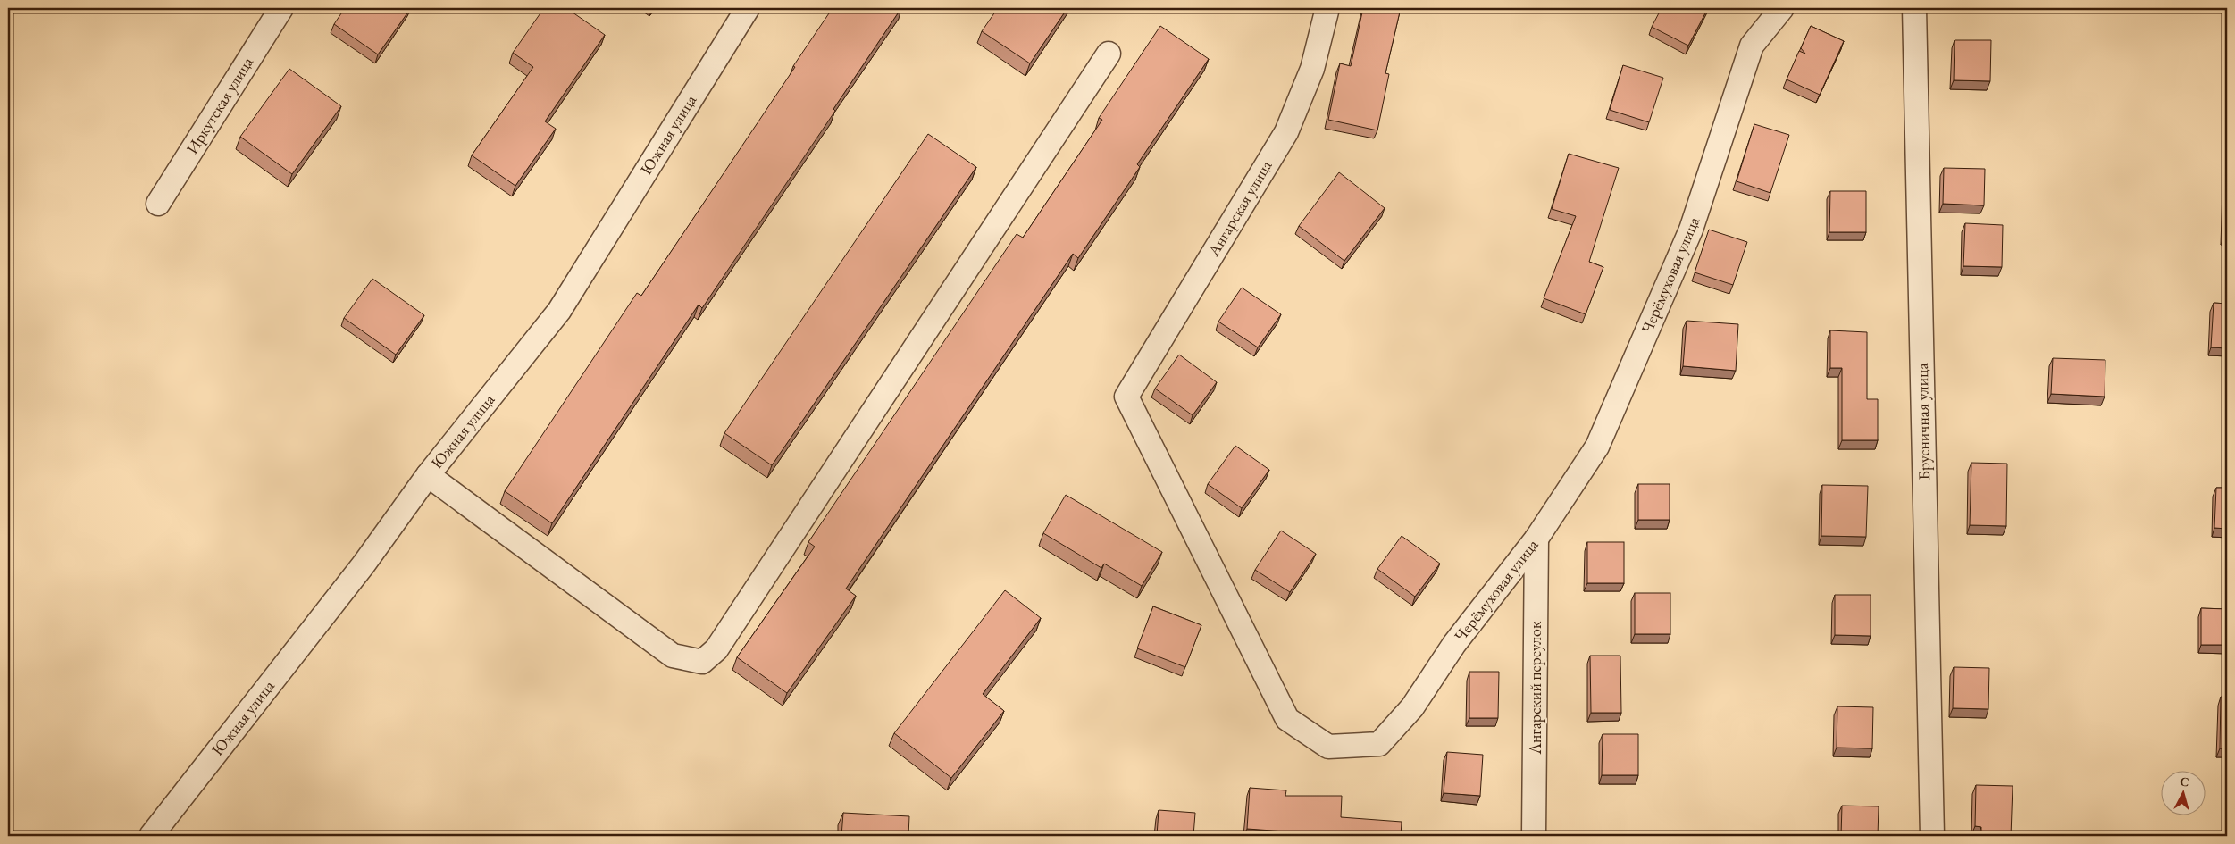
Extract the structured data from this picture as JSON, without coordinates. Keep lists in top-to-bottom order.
{
  "streets": {
    "street": [
      "Иркутская улица",
      "Южная улица",
      "Ангарская улица",
      "Черёмуховая улица",
      "Брусничная улица",
      "Ангарский переулок"
    ]
  },
  "crossings": [
    ["Ангарская улица", "Черёмуховая улица"],
    ["Черёмуховая улица", "Ангарский переулок"]
  ],
  "north": "top"
}
